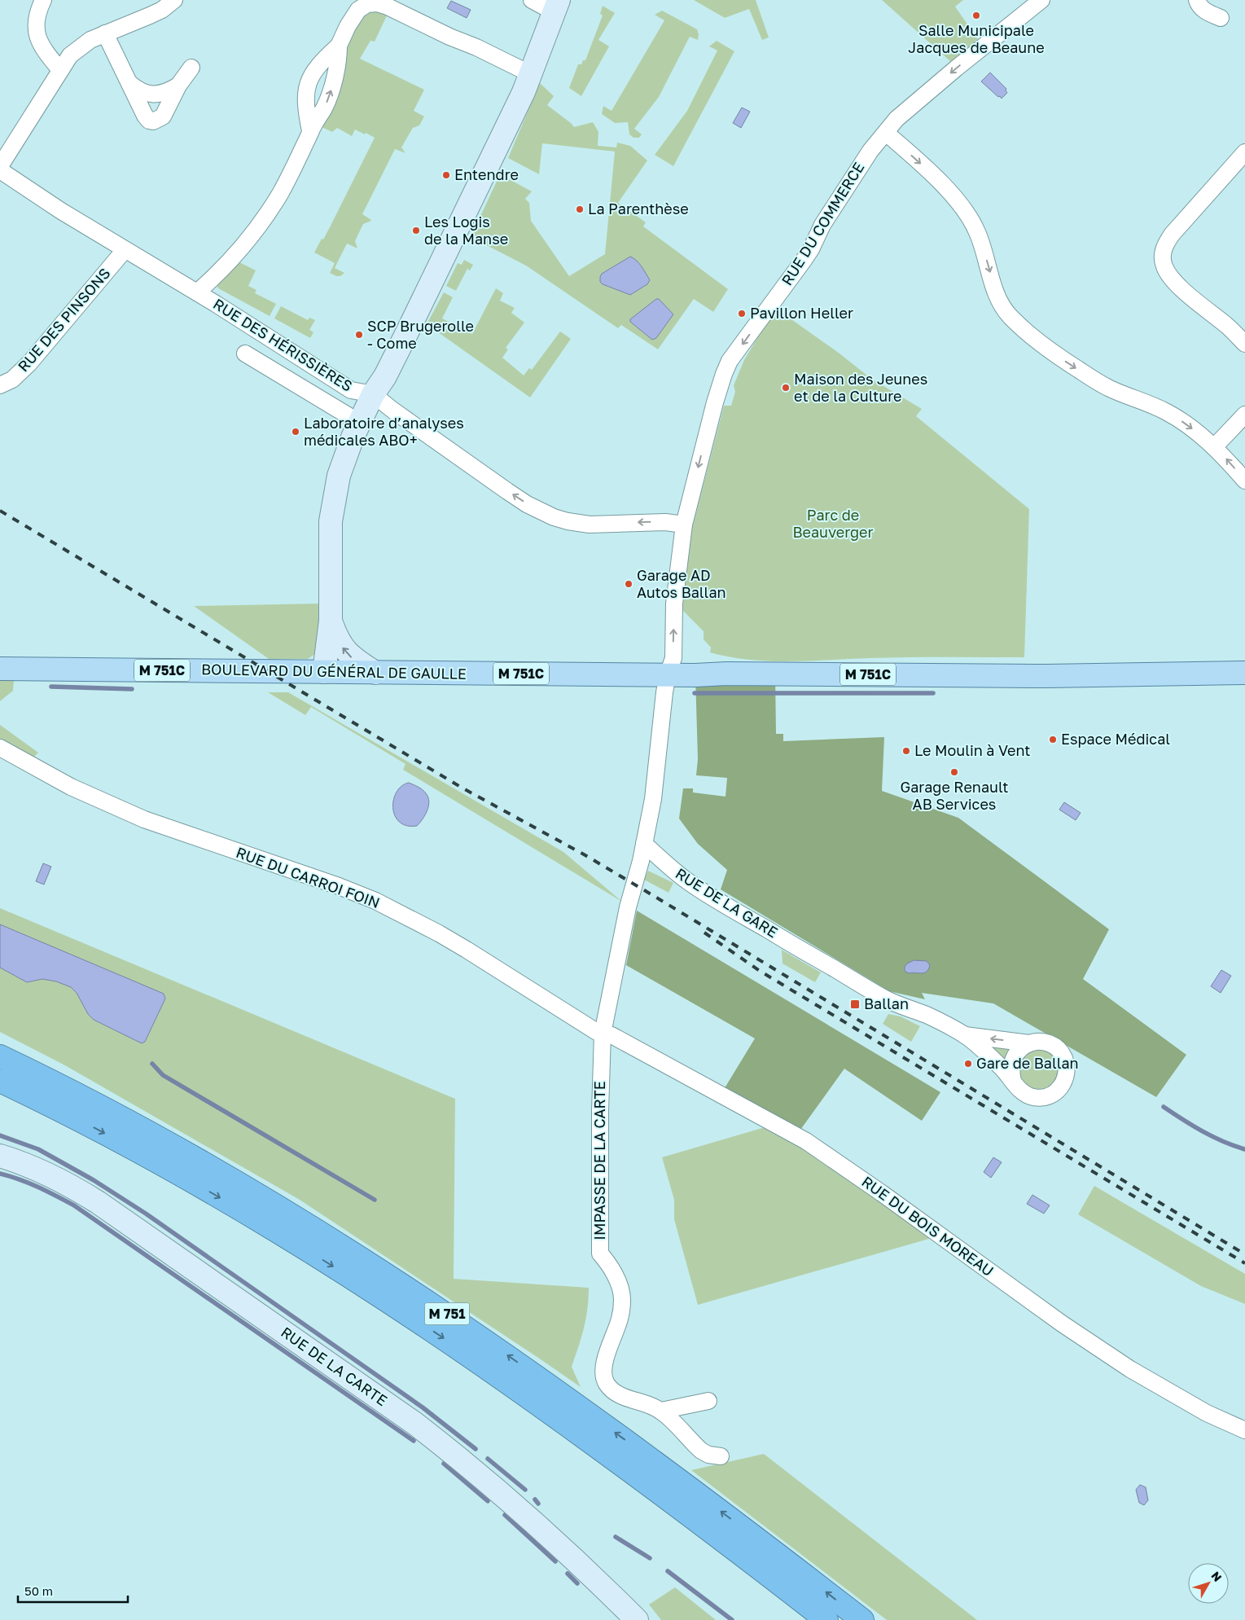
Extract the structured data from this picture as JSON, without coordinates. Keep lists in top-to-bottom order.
{
  "streets": {
    "highway": ["M 751"],
    "main road": ["M 751C", "BOULEVARD DU GÉNÉRAL DE GAULLE"],
    "street": [
      "RUE DU COMMERCE",
      "RUE DES PINSONS",
      "RUE DES HÉRISSIÈRES",
      "RUE DU CARROI FOIN",
      "RUE DE LA GARE",
      "IMPASSE DE LA CARTE",
      "RUE DU BOIS MOREAU",
      "RUE DE LA CARTE"
    ]
  },
  "crossings": [
    ["RUE DU COMMERCE", "RUE DES HÉRISSIÈRES"],
    ["RUE DU COMMERCE", "M 751C"],
    ["RUE DU COMMERCE", "BOULEVARD DU GÉNÉRAL DE GAULLE"],
    ["RUE DES PINSONS", "RUE DES HÉRISSIÈRES"],
    ["M 751C", "BOULEVARD DU GÉNÉRAL DE GAULLE"],
    ["RUE DU CARROI FOIN", "IMPASSE DE LA CARTE"],
    ["RUE DU CARROI FOIN", "RUE DU BOIS MOREAU"],
    ["RUE DE LA GARE", "IMPASSE DE LA CARTE"],
    ["IMPASSE DE LA CARTE", "RUE DU BOIS MOREAU"]
  ],
  "one_way": ["RUE DES HÉRISSIÈRES"],
  "parks": ["Parc de Beauverger"],
  "places": {
    "other": [
      "Salle Municipale Jacques de Beaune",
      "Entendre",
      "La Parenthèse",
      "Les Logis de la Manse",
      "Pavillon Heller",
      "SCP Brugerolle - Come",
      "Maison des Jeunes et de la Culture",
      "Laboratoire d’analyses médicales ABO+",
      "Garage AD Autos Ballan",
      "Espace Médical",
      "Le Moulin à Vent",
      "Garage Renault AB Services",
      "Gare de Ballan"
    ],
    "transit": ["Ballan"]
  },
  "scale_bar": "50 m",
  "north": "top right"
}
